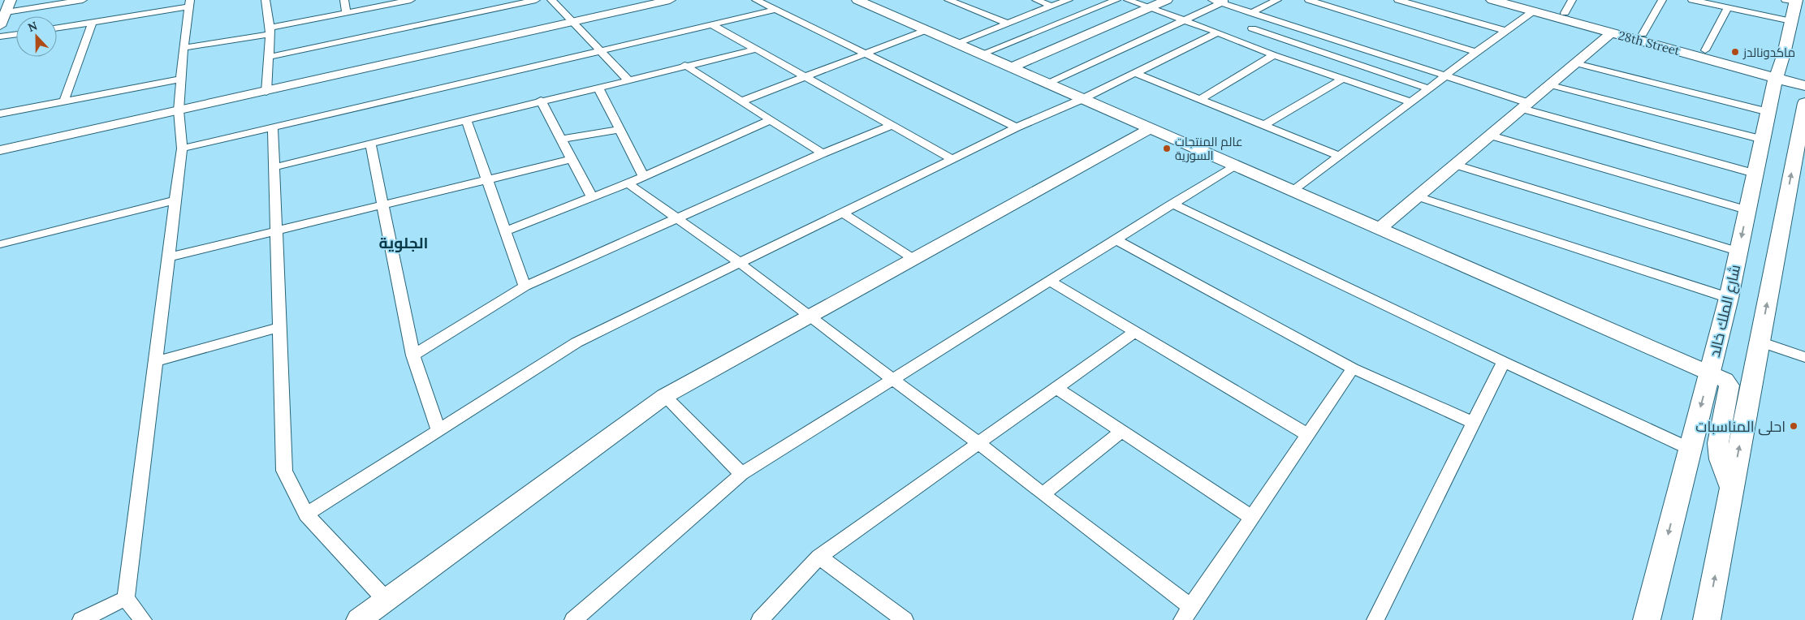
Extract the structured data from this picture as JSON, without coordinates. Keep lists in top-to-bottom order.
{
  "streets": {
    "main road": ["28th Street", "شارع الملك خالد"]
  },
  "crossings": [
    ["28th Street", "شارع الملك خالد"]
  ],
  "districts": ["الجلوية"],
  "places": ["ماكدونالدز", "عالم المنتجات السورية", "احلى المناسبات"],
  "north": "top"
}
